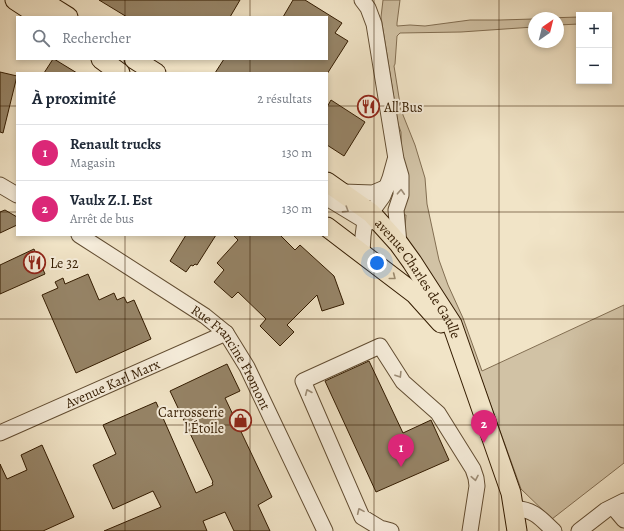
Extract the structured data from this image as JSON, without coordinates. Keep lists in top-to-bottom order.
{
  "streets": {
    "main road": ["avenue Charles de Gaulle"],
    "street": ["Rue Francine Fromont", "Avenue Karl Marx"]
  },
  "crossings": [
    ["Rue Francine Fromont", "Avenue Karl Marx"]
  ],
  "places": {
    "restaurant": ["All'Bus", "Le 32"],
    "shop": ["Carrosserie l'Étoile"]
  },
  "north": "top right",
  "page": {
    "map_buttons": ["+", "−"],
    "search": "Rechercher",
    "heading": ["À proximité", "2 résultats"],
    "list": [
      {
        "mark": "1",
        "name": "Renault trucks",
        "note": "Magasin",
        "value": "130 m"
      },
      {
        "mark": "2",
        "name": "Vaulx Z.I. Est",
        "note": "Arrêt de bus",
        "value": "130 m"
      }
    ],
    "pins": ["2", "1"]
  }
}
